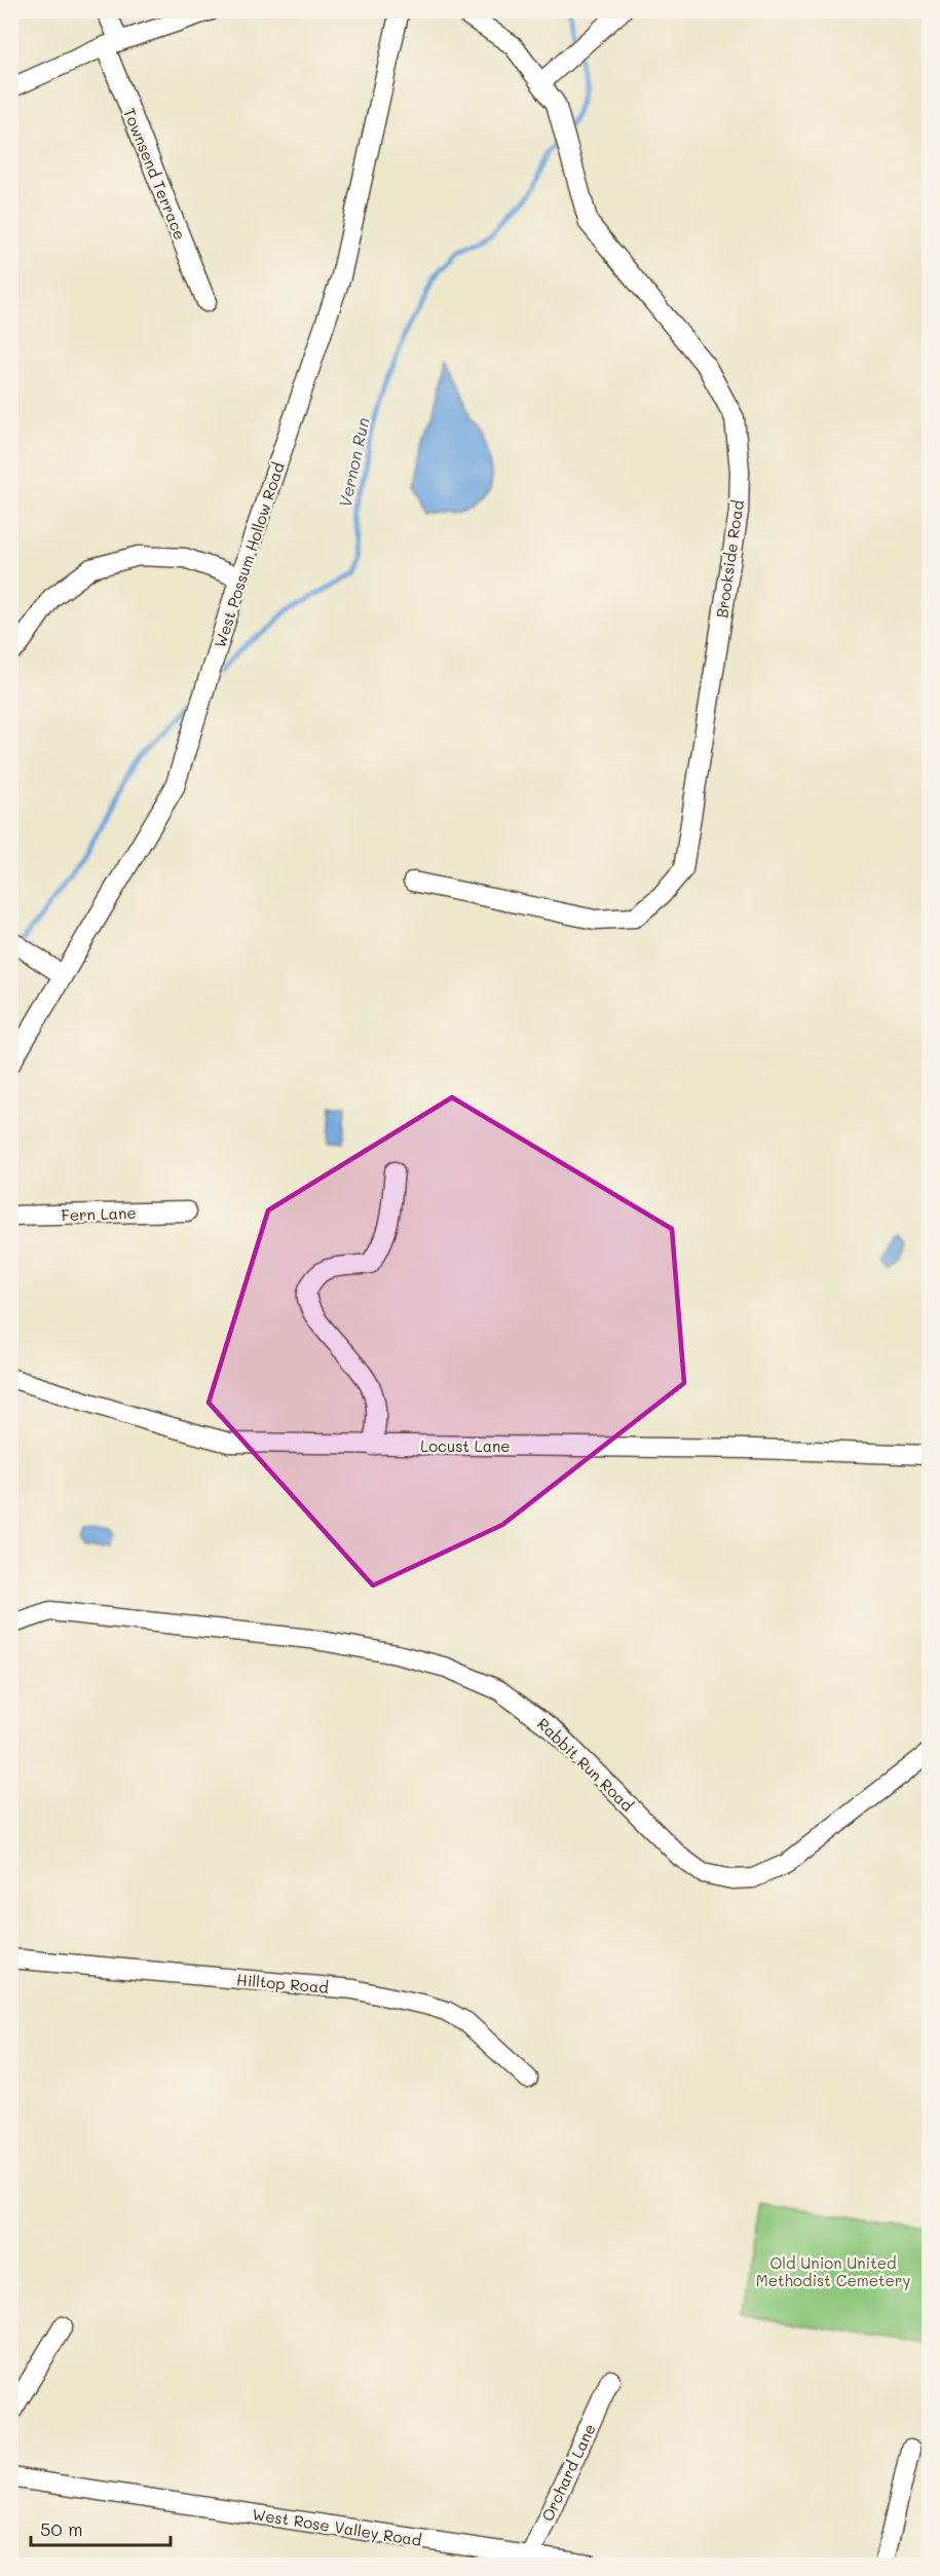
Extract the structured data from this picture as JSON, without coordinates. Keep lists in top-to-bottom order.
{
  "streets": {
    "street": [
      "Townsend Terrace",
      "West Possum Hollow Road",
      "Brookside Road",
      "Fern Lane",
      "Locust Lane",
      "Rabbit Run Road",
      "Hilltop Road",
      "Orchard Lane",
      "West Rose Valley Road"
    ]
  },
  "crossings": [
    ["Orchard Lane", "West Rose Valley Road"]
  ],
  "water": ["Vernon Run"],
  "parks": ["Old Union United Methodist Cemetery"],
  "scale_bar": "50 m"
}
